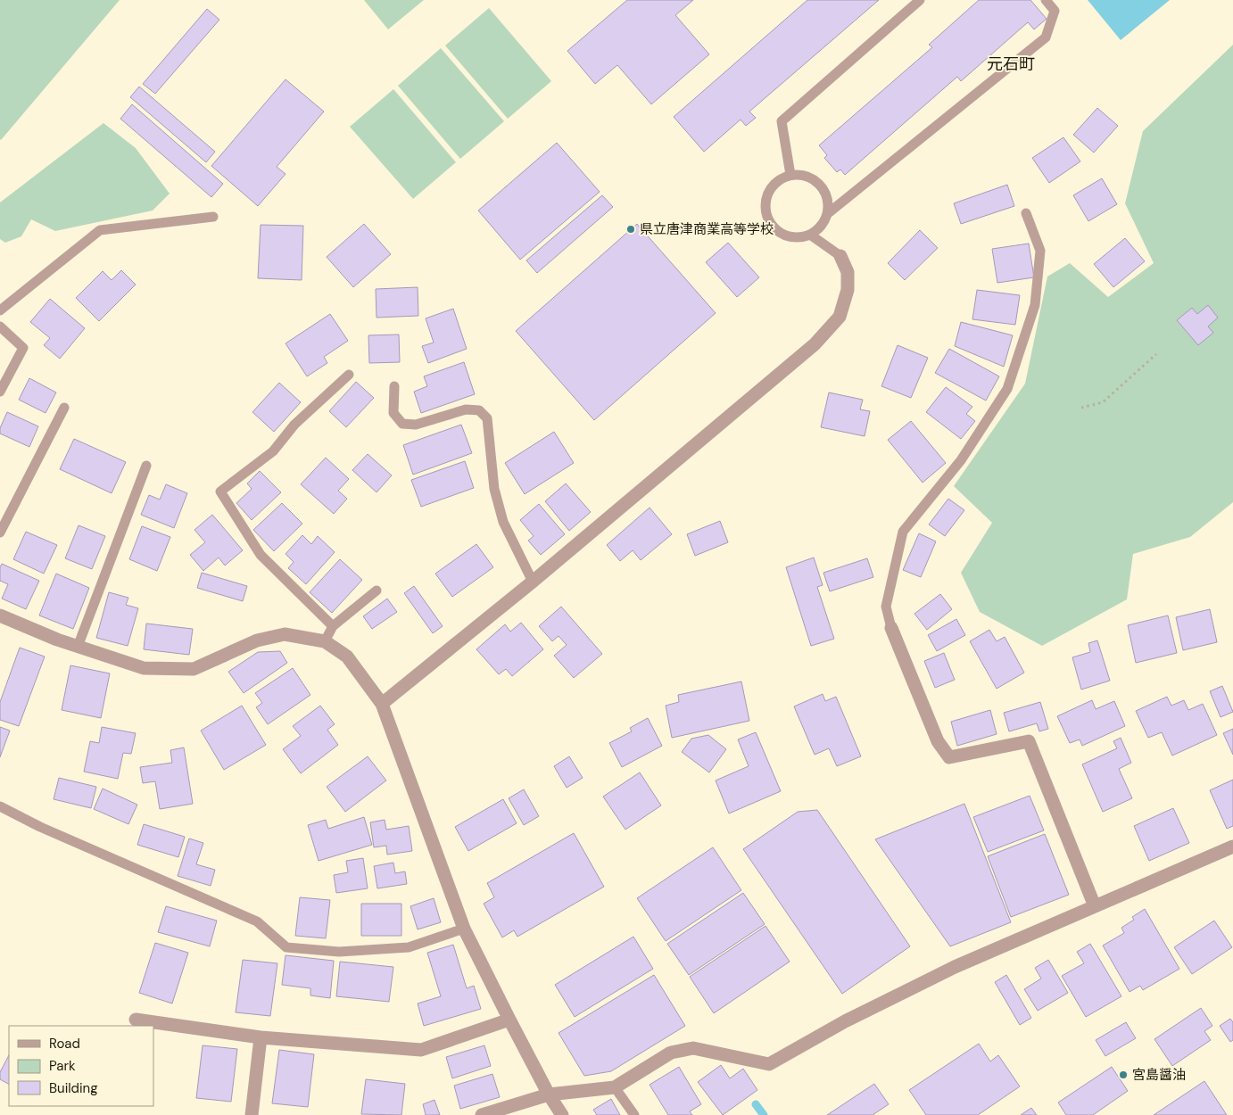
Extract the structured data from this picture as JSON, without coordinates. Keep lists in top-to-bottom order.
{
  "districts": ["元石町"],
  "places": ["県立唐津商業高等学校", "宮島醤油"],
  "legend": ["Road", "Park", "Building"]
}
